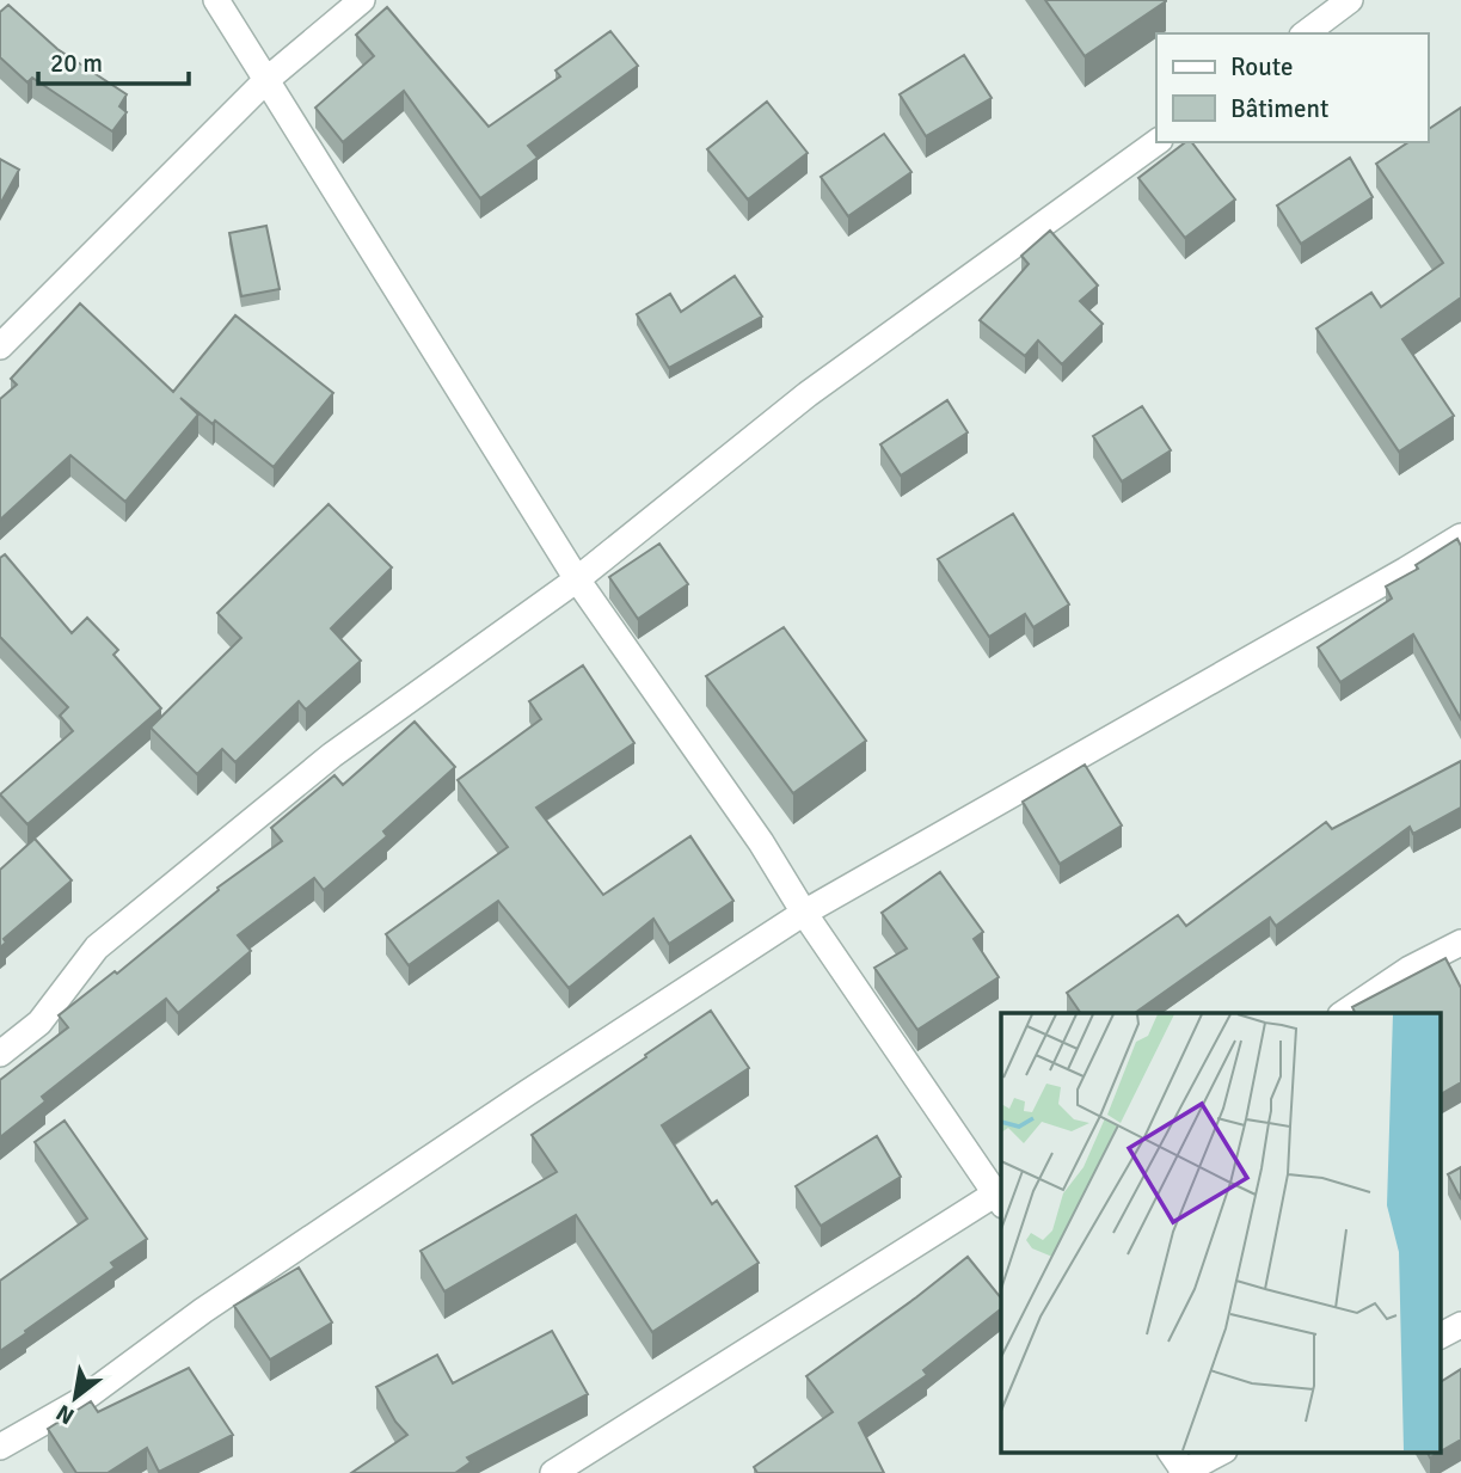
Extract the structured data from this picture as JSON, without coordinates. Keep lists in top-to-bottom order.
{
  "legend": ["Route", "Bâtiment"],
  "scale_bar": "20 m",
  "north": "bottom left"
}
